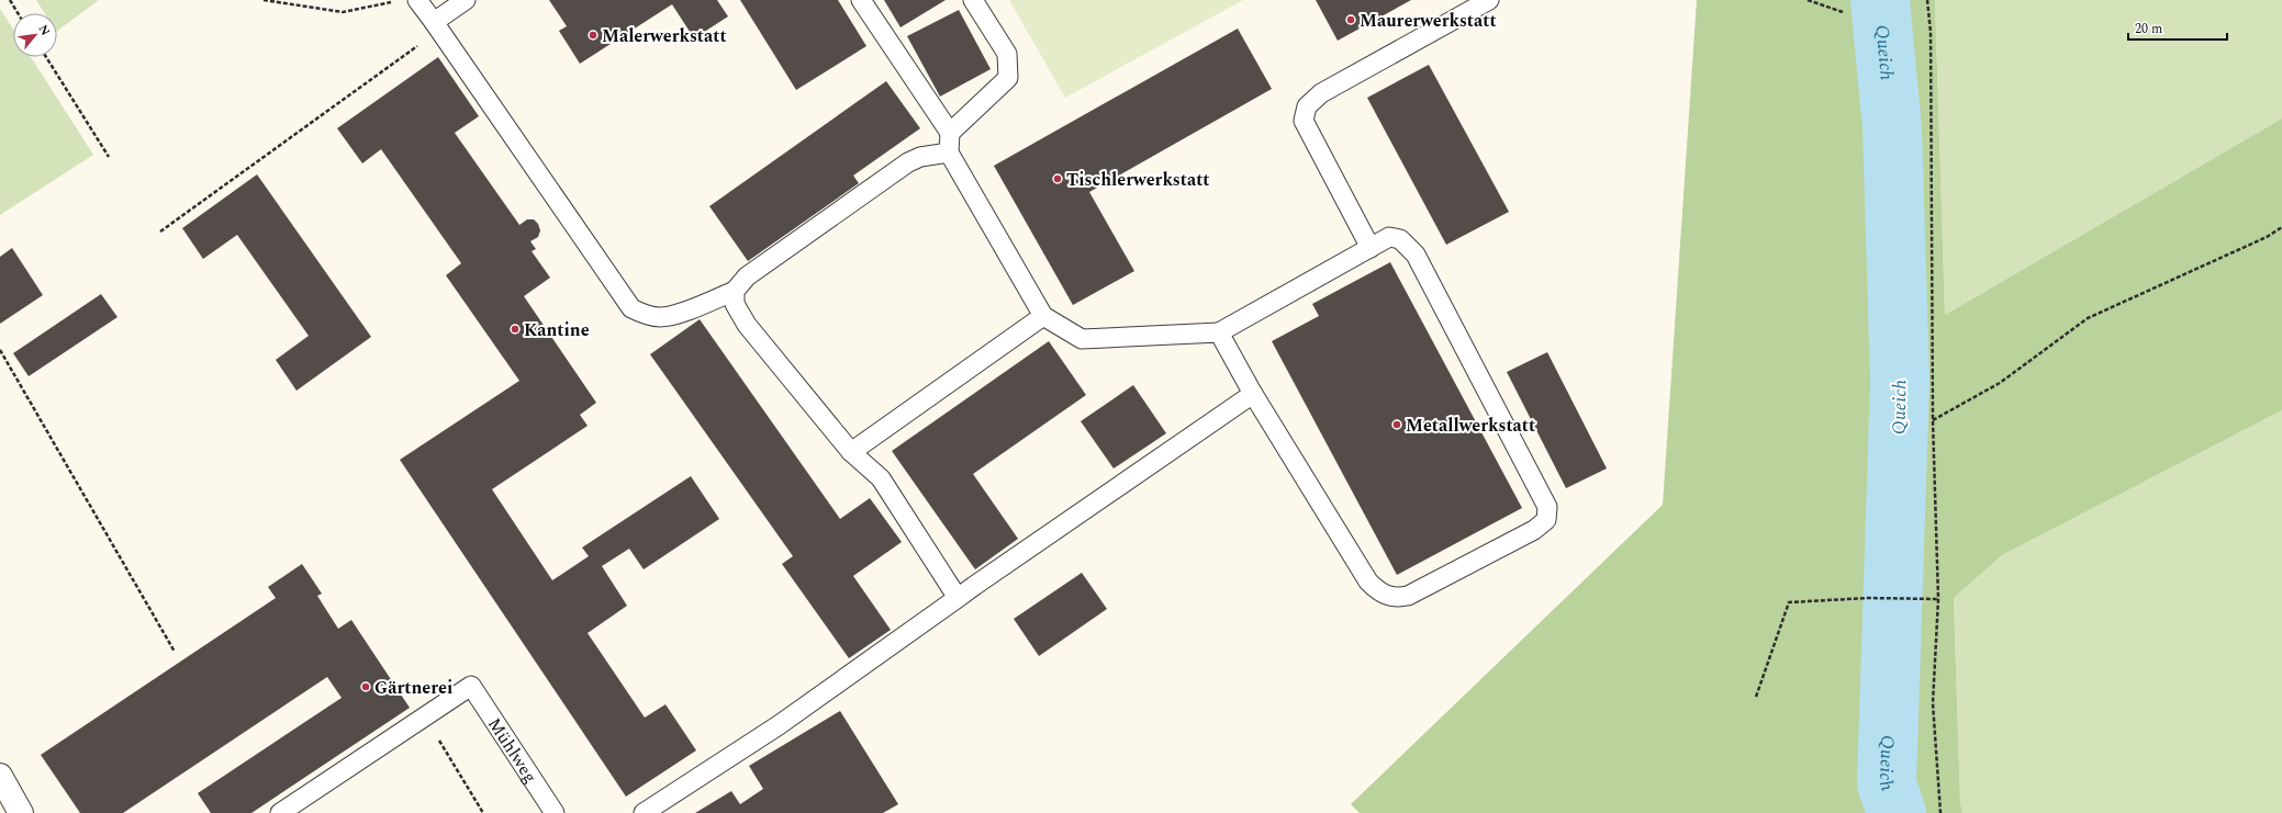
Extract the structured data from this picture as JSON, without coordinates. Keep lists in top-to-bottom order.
{
  "streets": {
    "lane": ["Mühlweg"]
  },
  "water": ["Queich"],
  "places": [
    "Maurerwerkstatt",
    "Malerwerkstatt",
    "Tischlerwerkstatt",
    "Kantine",
    "Metallwerkstatt",
    "Gärtnerei"
  ],
  "scale_bar": "20 m",
  "north": "top right"
}
